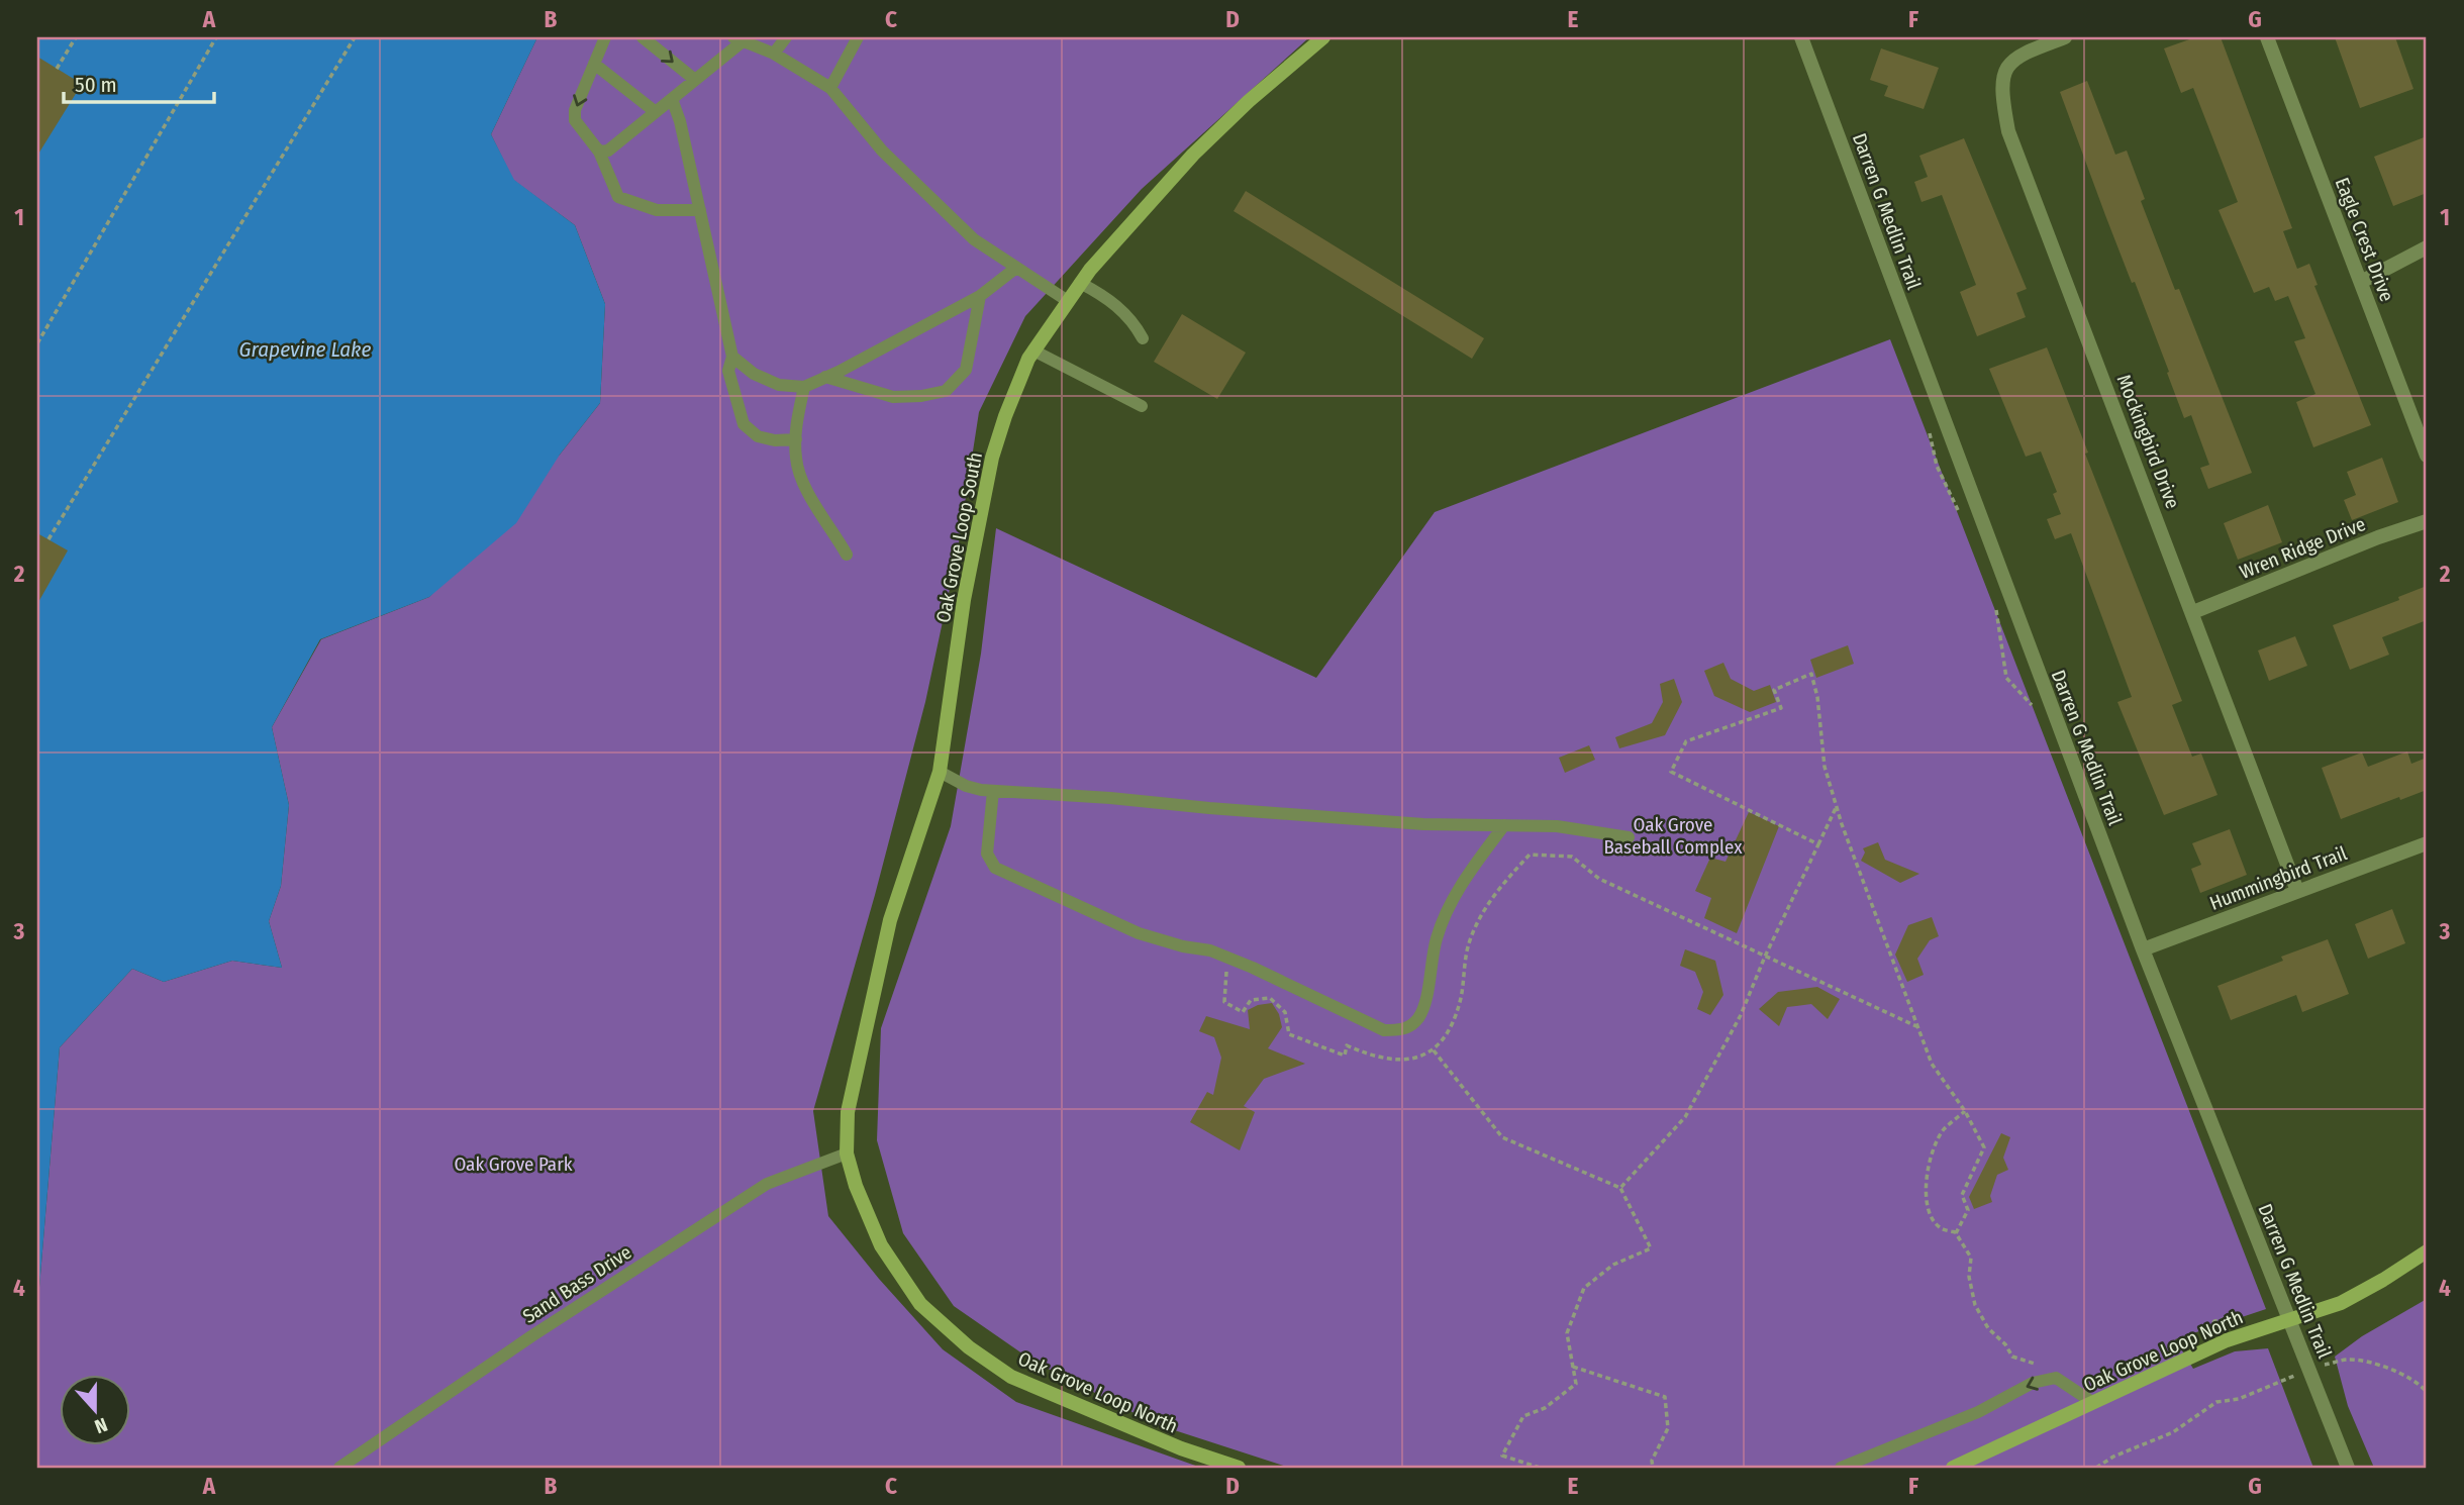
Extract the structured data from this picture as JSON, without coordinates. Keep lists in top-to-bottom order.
{
  "streets": {
    "street": [
      "Darren G Medlin Trail",
      "Eagle Crest Drive",
      "Mockingbird Drive",
      "Oak Grove Loop South",
      "Wren Ridge Drive",
      "Hummingbird Trail",
      "Oak Grove Loop North"
    ],
    "lane": ["Sand Bass Drive"]
  },
  "crossings": [
    ["Darren G Medlin Trail", "Hummingbird Trail"],
    ["Darren G Medlin Trail", "Oak Grove Loop North"],
    ["Mockingbird Drive", "Wren Ridge Drive"],
    ["Mockingbird Drive", "Hummingbird Trail"],
    ["Oak Grove Loop South", "Sand Bass Drive"],
    ["Oak Grove Loop South", "Oak Grove Loop North"],
    ["Sand Bass Drive", "Oak Grove Loop North"]
  ],
  "water": ["Grapevine Lake"],
  "parks": ["Oak Grove Baseball Complex", "Oak Grove Park"],
  "scale_bar": "50 m",
  "north": "bottom",
  "grid": {
    "columns": [
      "A",
      "B",
      "C",
      "D",
      "E",
      "F",
      "G"
    ],
    "rows": [
      "1",
      "2",
      "3",
      "4"
    ]
  }
}
